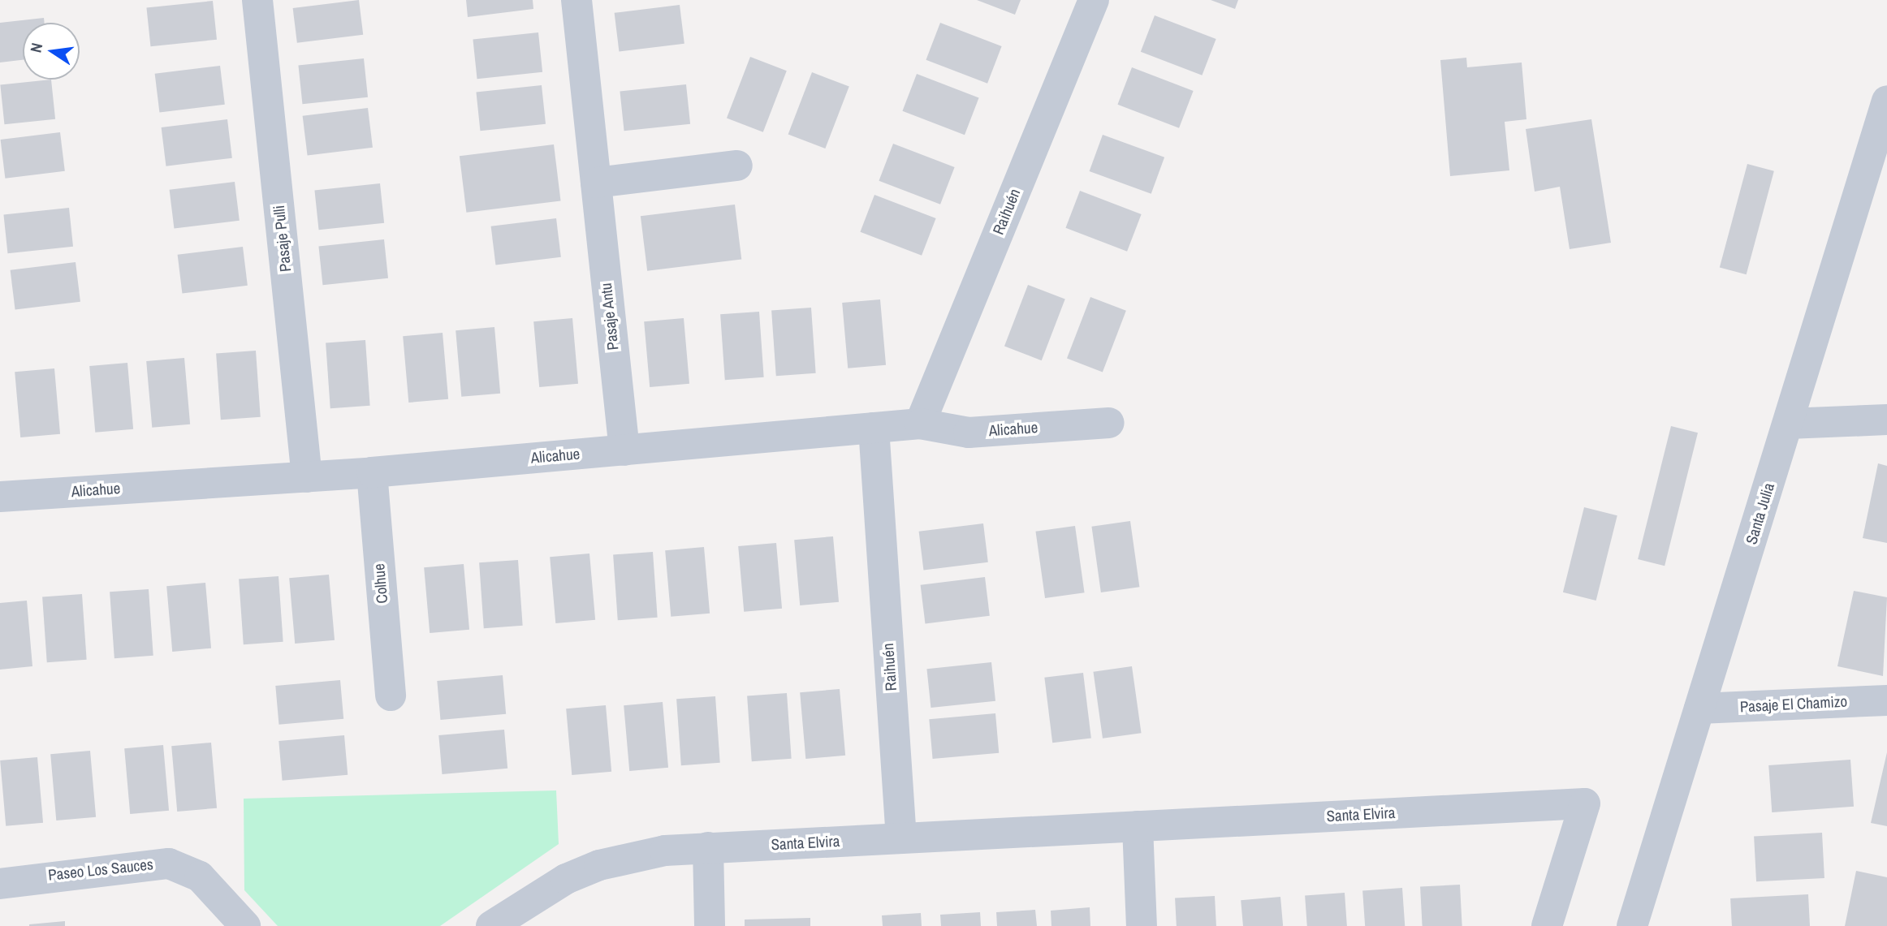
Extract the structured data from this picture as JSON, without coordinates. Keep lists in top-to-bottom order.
{
  "streets": {
    "street": [
      "Raihuén",
      "Pasaje Pulli",
      "Pasaje Antu",
      "Alicahue",
      "Santa Julia",
      "Colhue",
      "Pasaje El Chamizo",
      "Santa Elvira",
      "Paseo Los Sauces"
    ]
  },
  "crossings": [
    ["Raihuén", "Alicahue"],
    ["Raihuén", "Santa Elvira"],
    ["Pasaje Pulli", "Alicahue"],
    ["Pasaje Antu", "Alicahue"],
    ["Alicahue", "Colhue"],
    ["Santa Julia", "Pasaje El Chamizo"]
  ],
  "north": "left"
}
